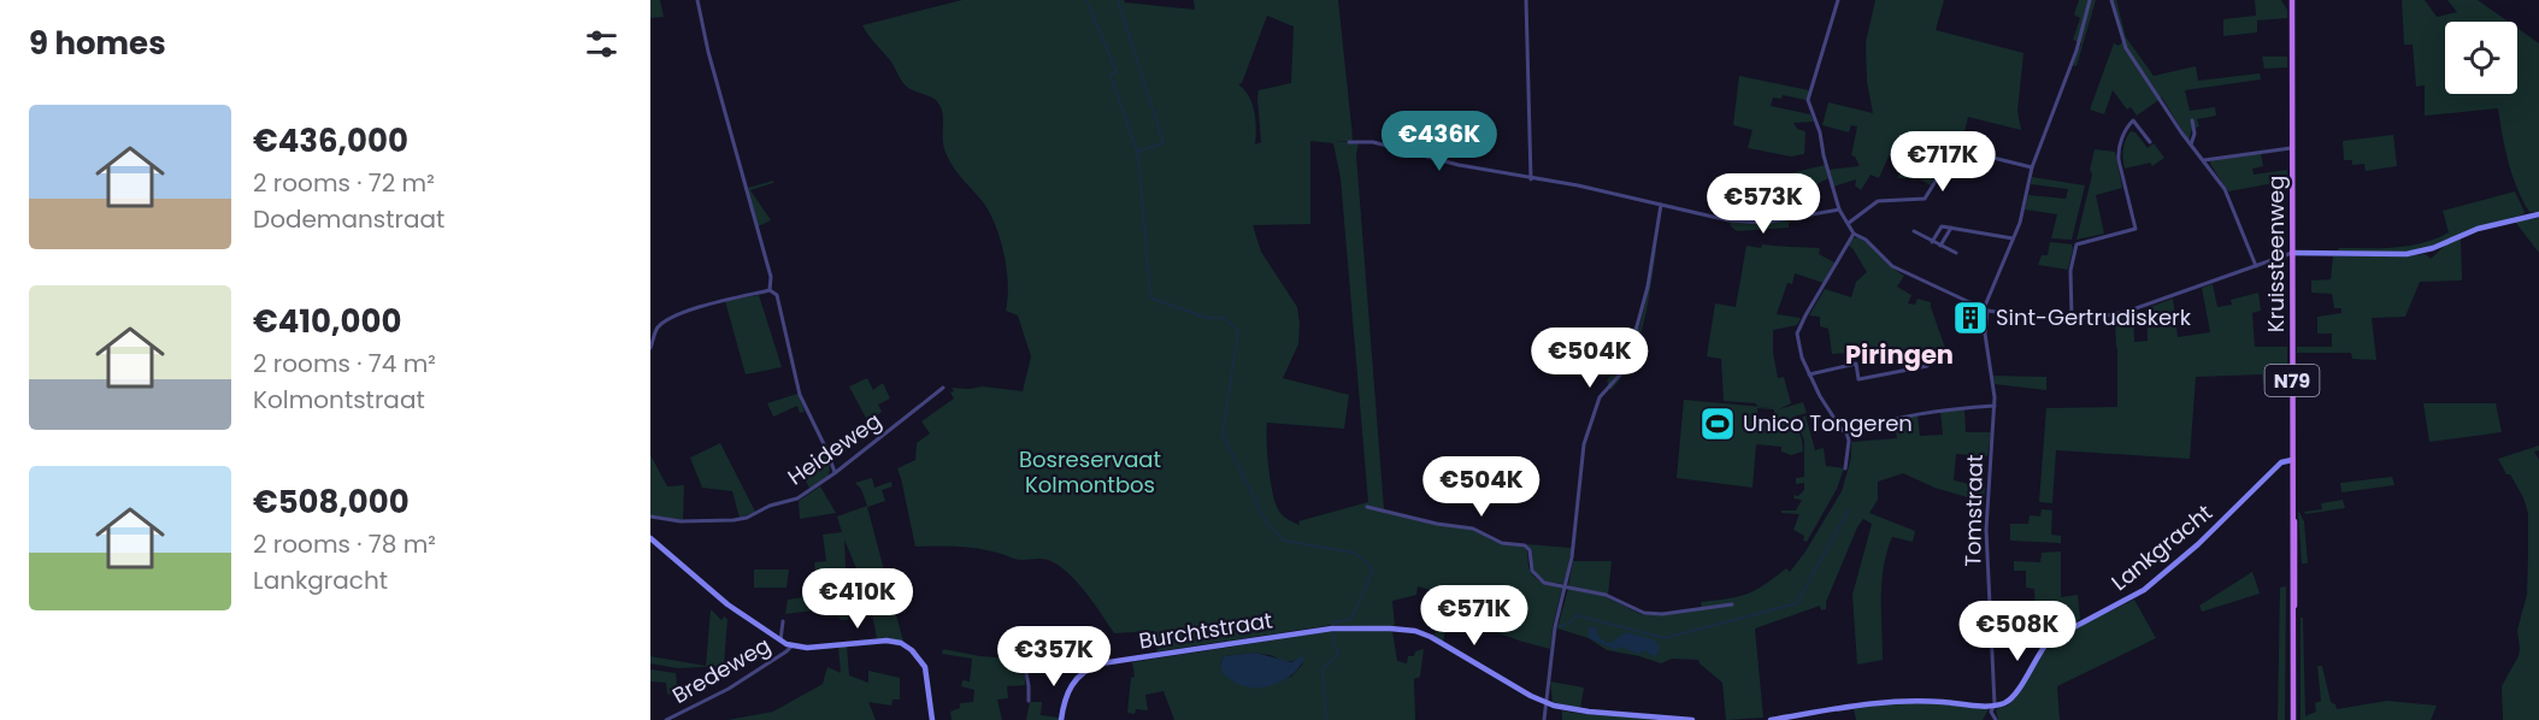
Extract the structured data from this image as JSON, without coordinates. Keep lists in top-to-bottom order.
{
  "streets": {
    "main road": ["Kruissteenweg", "N79"],
    "street": [
      "Heideweg",
      "Tomstraat",
      "Lankgracht",
      "Burchtstraat",
      "Bredeweg"
    ]
  },
  "crossings": [
    ["Kruissteenweg", "Lankgracht"],
    ["Tomstraat", "Lankgracht"]
  ],
  "districts": ["Piringen"],
  "parks": ["Bosreservaat Kolmontbos"],
  "places": {
    "building": ["Sint-Gertrudiskerk"],
    "sports": ["Unico Tongeren"]
  },
  "page": {
    "heading": "9 homes",
    "list": [
      {
        "name": "€436,000",
        "note": "2 rooms · 72 m² · Dodemanstraat"
      },
      {
        "name": "€410,000",
        "note": "2 rooms · 74 m² · Kolmontstraat"
      },
      {
        "name": "€508,000",
        "note": "2 rooms · 78 m² · Lankgracht"
      }
    ],
    "price": [
      "€436K",
      "€717K",
      "€573K",
      "€504K",
      "€504K",
      "€410K",
      "€571K",
      "€508K",
      "€357K"
    ]
  }
}
